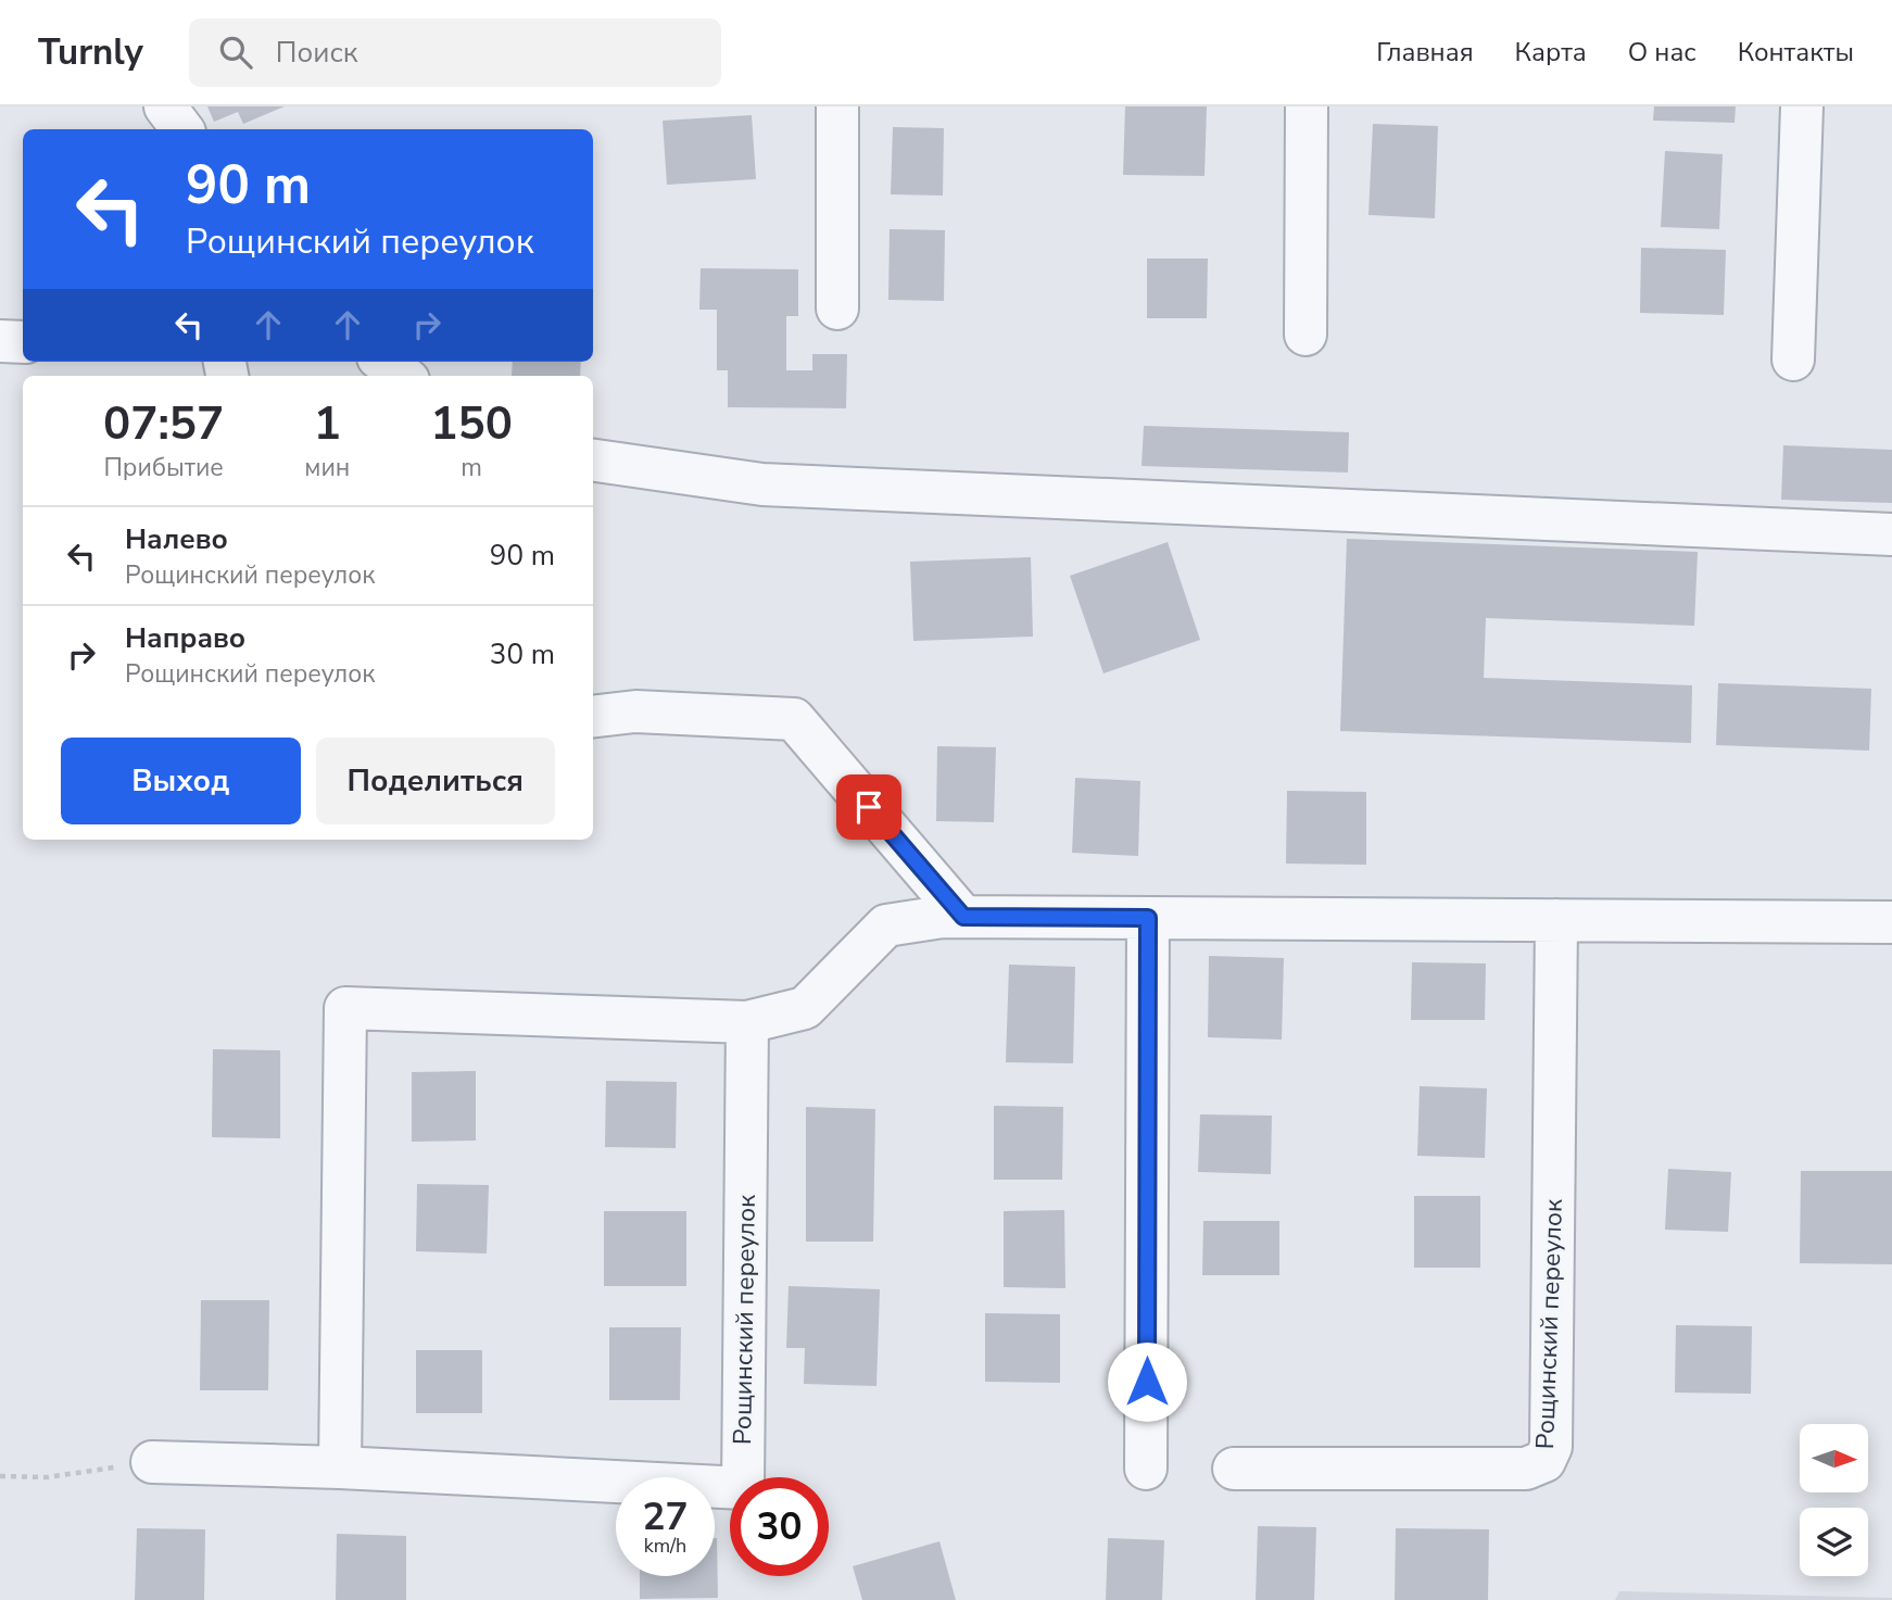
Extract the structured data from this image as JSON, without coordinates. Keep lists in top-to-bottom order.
{
  "streets": {
    "street": ["Рощинский переулок"]
  },
  "north": "right",
  "page": {
    "header": "Turnly",
    "search": "Поиск",
    "nav": [
      "Главная",
      "Карта",
      "О нас",
      "Контакты"
    ],
    "turn": ["90 m", "Рощинский переулок"],
    "eta": [
      "07:57",
      "Прибытие",
      "1",
      "мин",
      "150",
      "m"
    ],
    "list": [
      {
        "name": "Налево",
        "note": "Рощинский переулок",
        "value": "90 m"
      },
      {
        "name": "Направо",
        "note": "Рощинский переулок",
        "value": "30 m"
      }
    ],
    "buttons": ["Выход", "Поделиться"],
    "speed": "27 km/h",
    "limit": "30"
  }
}
